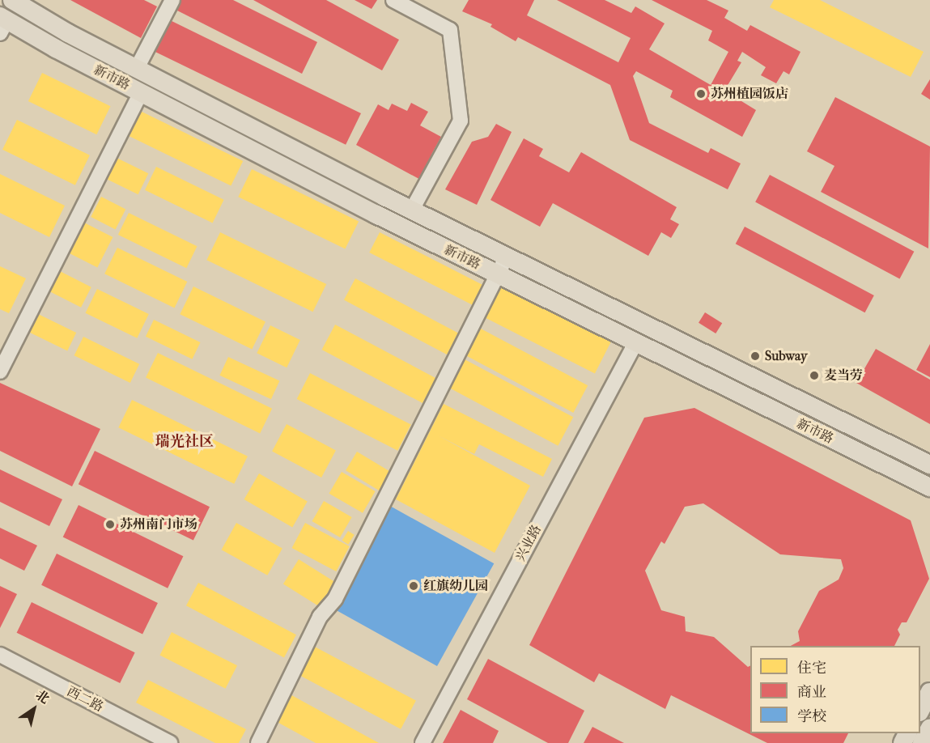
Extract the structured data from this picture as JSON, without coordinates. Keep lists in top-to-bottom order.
{
  "streets": {
    "main road": ["新市路"],
    "street": ["兴业路", "西二路"]
  },
  "crossings": [
    ["新市路", "兴业路"]
  ],
  "districts": ["瑞光社区"],
  "places": [
    "苏州植园饭店",
    "Subway",
    "麦当劳",
    "苏州南门市场",
    "红旗幼儿园"
  ],
  "legend": ["住宅", "商业", "学校"],
  "north": "top right"
}
